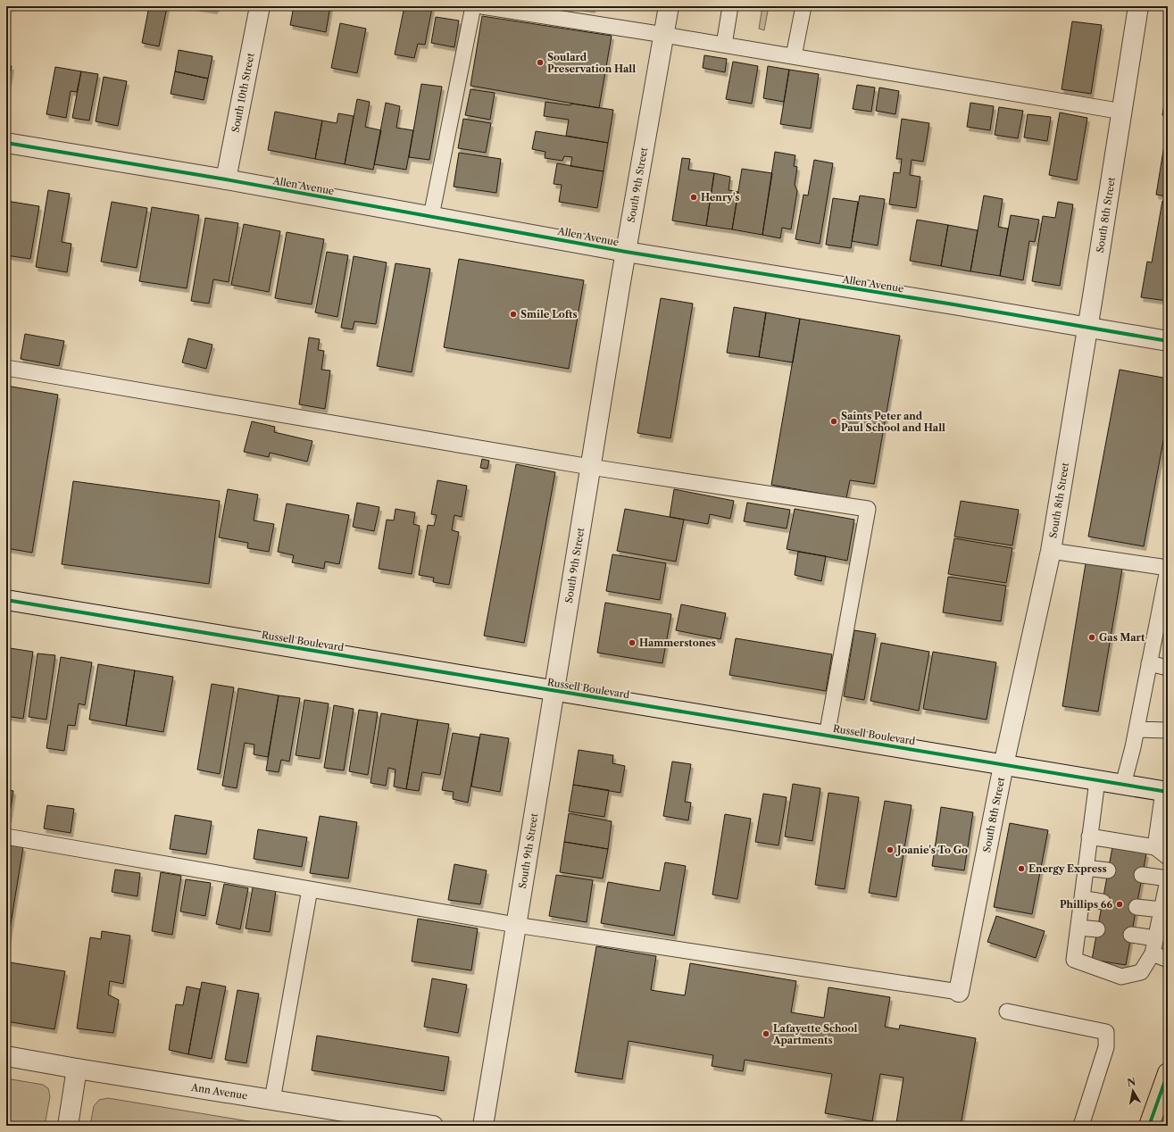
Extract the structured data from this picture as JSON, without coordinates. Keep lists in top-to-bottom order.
{
  "streets": {
    "street": [
      "South 10th Street",
      "Allen Avenue",
      "South 9th Street",
      "South 8th Street",
      "Russell Boulevard",
      "Ann Avenue"
    ]
  },
  "crossings": [
    ["South 10th Street", "Allen Avenue"],
    ["Allen Avenue", "South 9th Street"],
    ["Allen Avenue", "South 8th Street"],
    ["South 9th Street", "Russell Boulevard"],
    ["South 8th Street", "Russell Boulevard"]
  ],
  "places": [
    "Soulard Preservation Hall",
    "Henry's",
    "Smile Lofts",
    "Saints Peter and Paul School and Hall",
    "Gas Mart",
    "Hammerstones",
    "Joanie's To Go",
    "Energy Express",
    "Phillips 66",
    "Lafayette School Apartments"
  ],
  "north": "top"
}
